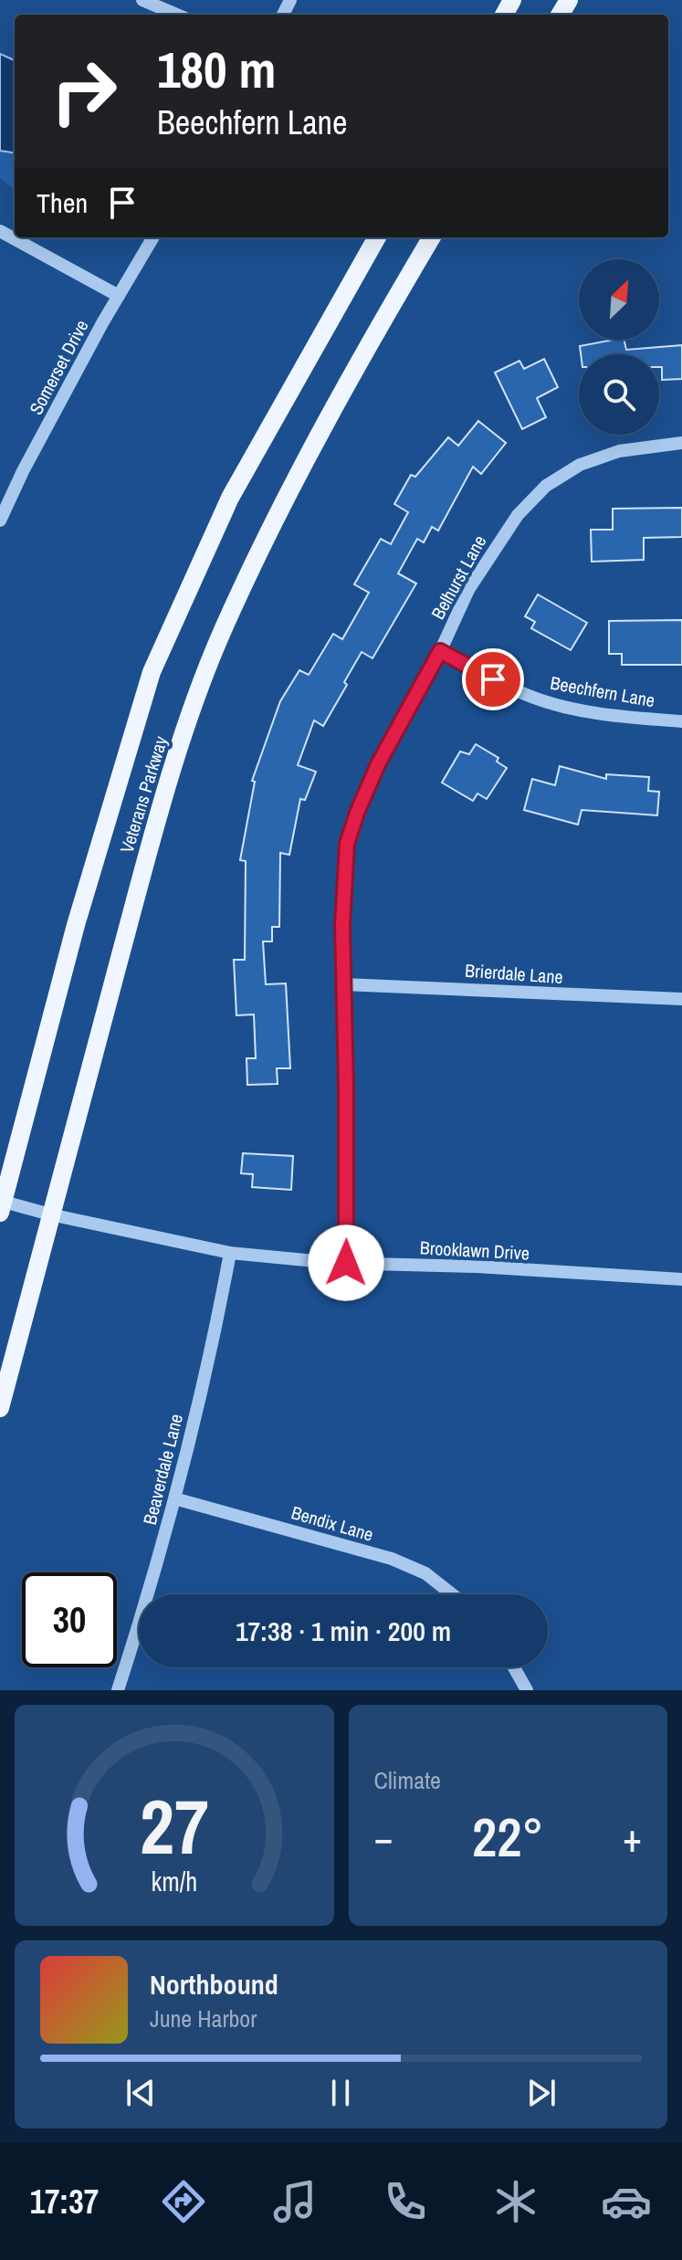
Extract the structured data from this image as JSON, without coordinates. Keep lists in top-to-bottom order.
{
  "streets": {
    "main road": ["Veterans Parkway"],
    "street": [
      "Somerset Drive",
      "Belhurst Lane",
      "Beechfern Lane",
      "Brierdale Lane",
      "Brooklawn Drive",
      "Beaverdale Lane",
      "Bendix Lane"
    ]
  },
  "crossings": [
    ["Belhurst Lane", "Beechfern Lane"],
    ["Belhurst Lane", "Brierdale Lane"],
    ["Belhurst Lane", "Brooklawn Drive"],
    ["Veterans Parkway", "Brooklawn Drive"],
    ["Brooklawn Drive", "Beaverdale Lane"],
    ["Beaverdale Lane", "Bendix Lane"]
  ],
  "north": "top right",
  "page": {
    "turn": ["180 m", "Beechfern Lane"],
    "then": "Then",
    "limit": "30",
    "trip": "17:38 · 1 min · 200 m",
    "tile": "Climate",
    "heat": ["−", "22°", "+"],
    "song": ["Northbound", "June Harbor"],
    "tabs": "17:37",
    "gauge": ["27", "km/h"]
  }
}
